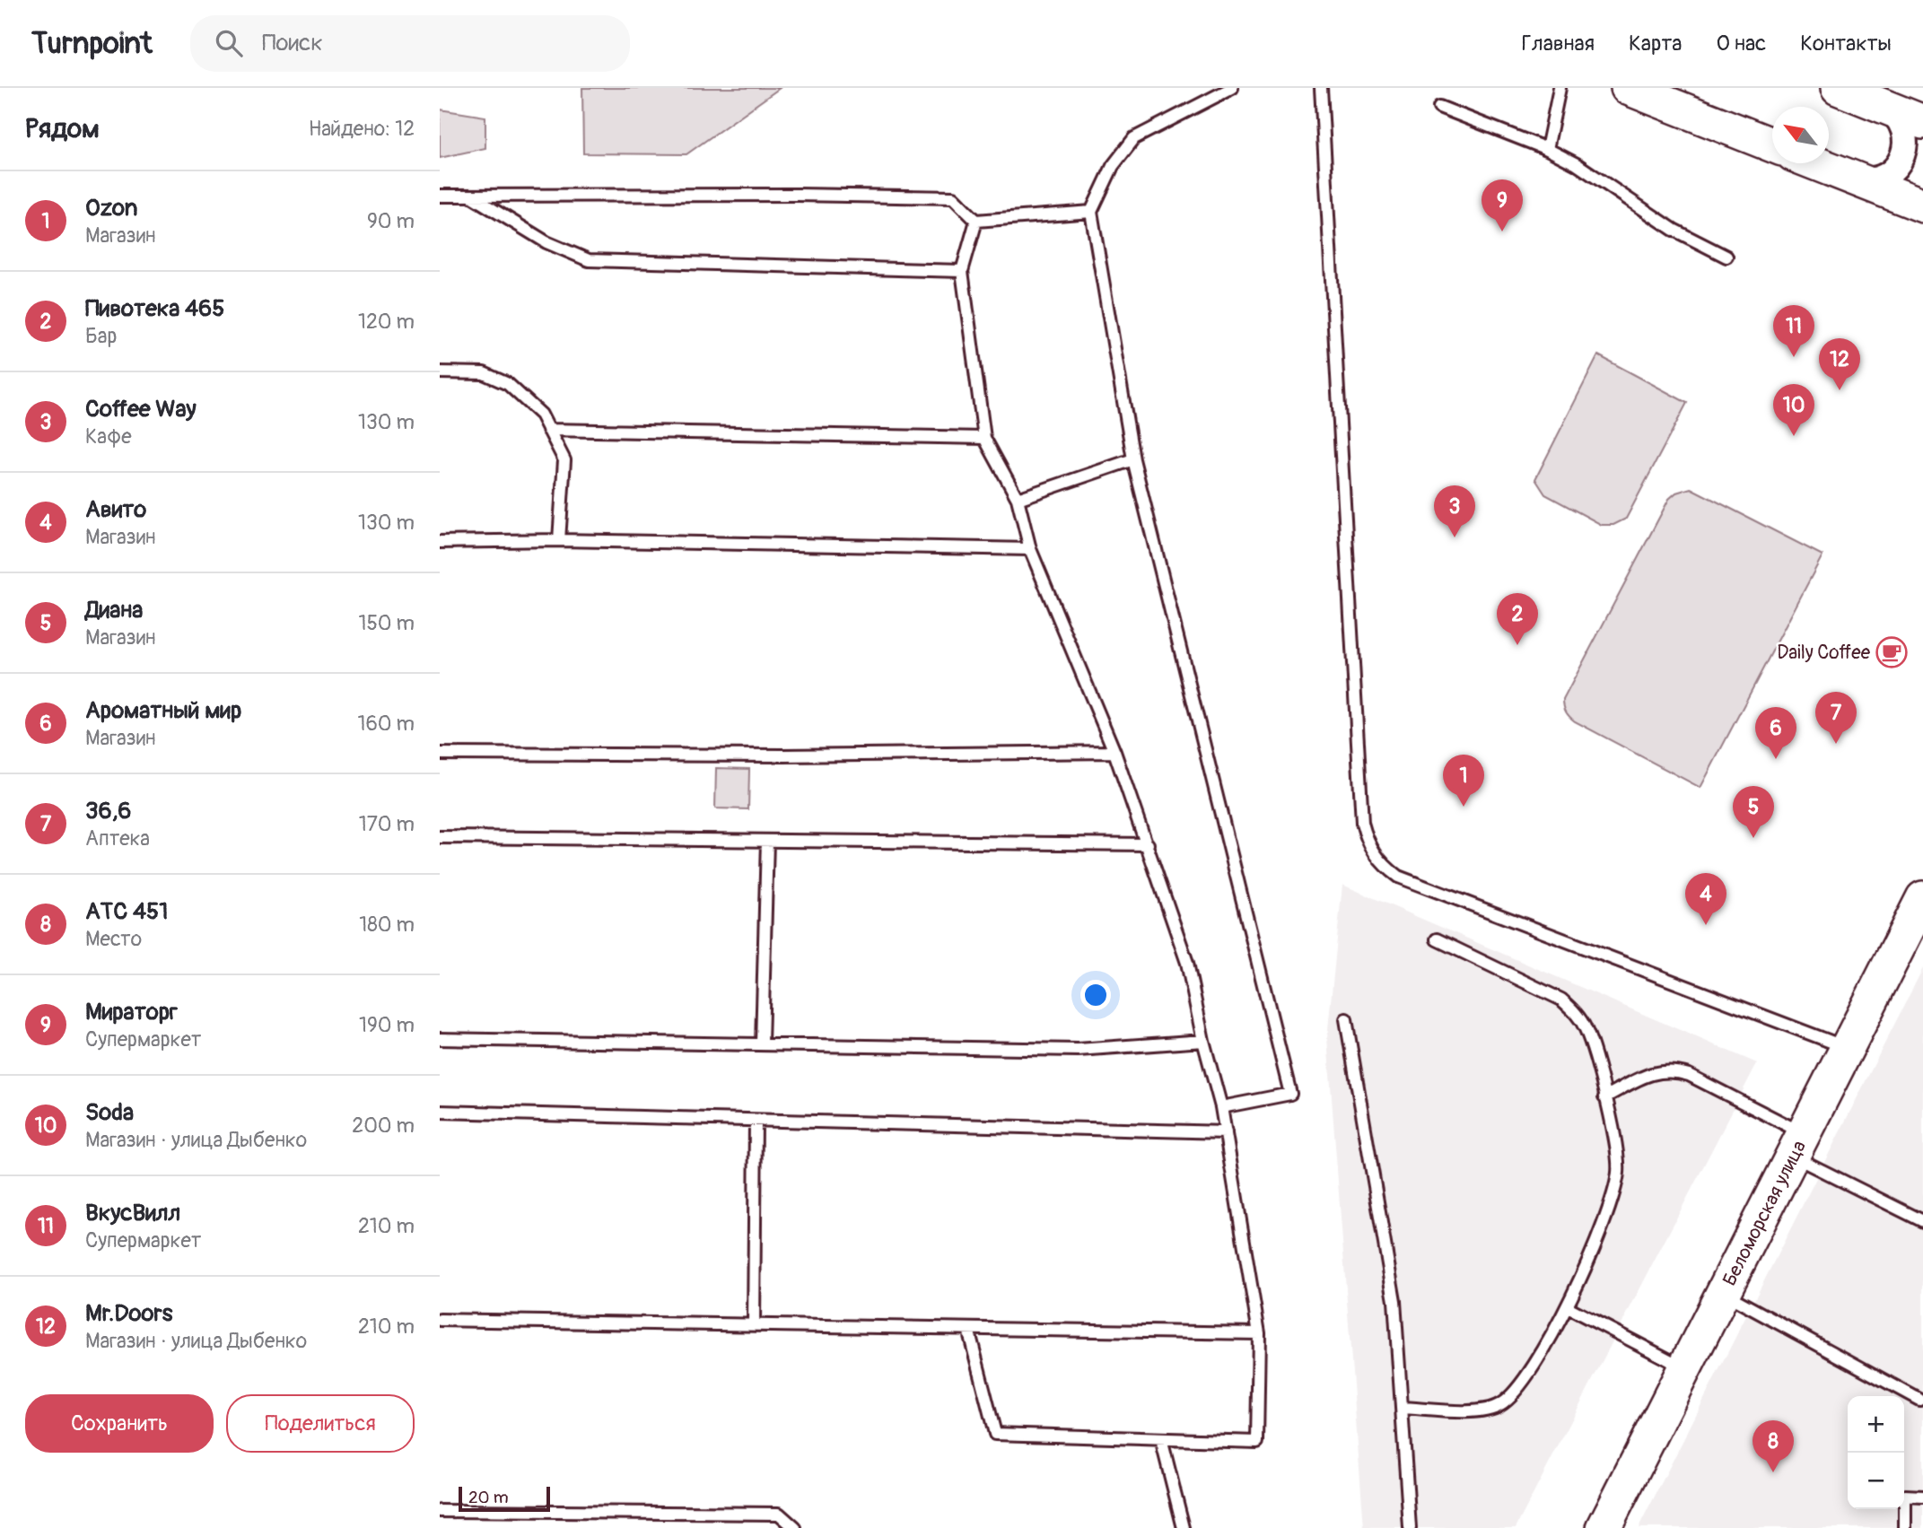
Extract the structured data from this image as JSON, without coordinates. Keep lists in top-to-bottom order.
{
  "streets": {
    "main road": ["Беломорская улица"]
  },
  "places": {
    "cafe": ["Daily Coffee"]
  },
  "scale_bar": "20 m",
  "north": "top left",
  "page": {
    "header": "Turnpoint",
    "search": "Поиск",
    "nav": [
      "Главная",
      "Карта",
      "О нас",
      "Контакты"
    ],
    "heading": ["Рядом", "Найдено: 12"],
    "list": [
      {
        "mark": "1",
        "name": "Ozon",
        "note": "Магазин",
        "value": "90 m"
      },
      {
        "mark": "2",
        "name": "Пивотека 465",
        "note": "Бар",
        "value": "120 m"
      },
      {
        "mark": "3",
        "name": "Coffee Way",
        "note": "Кафе",
        "value": "130 m"
      },
      {
        "mark": "4",
        "name": "Авито",
        "note": "Магазин",
        "value": "130 m"
      },
      {
        "mark": "5",
        "name": "Диана",
        "note": "Магазин",
        "value": "150 m"
      },
      {
        "mark": "6",
        "name": "Ароматный мир",
        "note": "Магазин",
        "value": "160 m"
      },
      {
        "mark": "7",
        "name": "36,6",
        "note": "Аптека",
        "value": "170 m"
      },
      {
        "mark": "8",
        "name": "АТС 451",
        "note": "Место",
        "value": "180 m"
      },
      {
        "mark": "9",
        "name": "Мираторг",
        "note": "Супермаркет",
        "value": "190 m"
      },
      {
        "mark": "10",
        "name": "Soda",
        "note": "Магазин · улица Дыбенко",
        "value": "200 m"
      },
      {
        "mark": "11",
        "name": "ВкусВилл",
        "note": "Супермаркет",
        "value": "210 m"
      },
      {
        "mark": "12",
        "name": "Mr.Doors",
        "note": "Магазин · улица Дыбенко",
        "value": "210 m"
      }
    ],
    "pins": [
      "9",
      "11",
      "12",
      "10",
      "3",
      "2",
      "7",
      "6",
      "1",
      "5",
      "4",
      "8"
    ],
    "buttons": ["Сохранить", "Поделиться"],
    "map_buttons": ["+", "−"],
    "scale": "20 m"
  }
}
